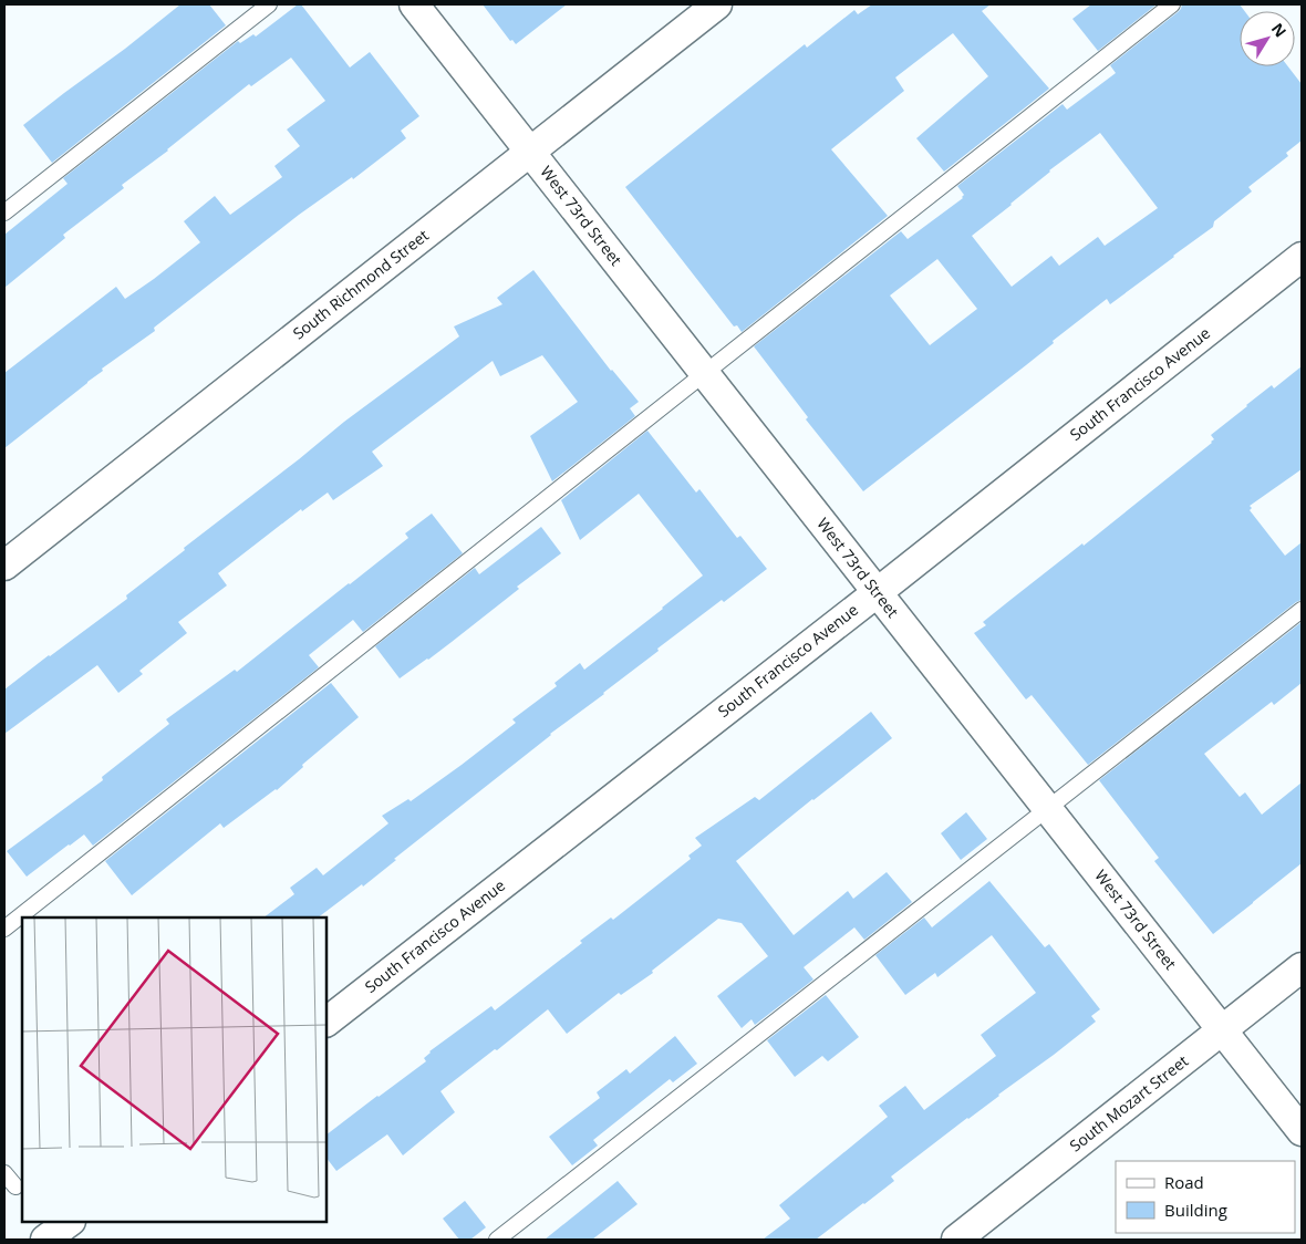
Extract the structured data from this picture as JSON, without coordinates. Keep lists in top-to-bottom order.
{
  "streets": {
    "street": [
      "West 73rd Street",
      "South Richmond Street",
      "South Francisco Avenue",
      "South Mozart Street"
    ]
  },
  "crossings": [
    ["West 73rd Street", "South Richmond Street"],
    ["West 73rd Street", "South Francisco Avenue"],
    ["West 73rd Street", "South Mozart Street"]
  ],
  "legend": ["Road", "Building"],
  "north": "top right"
}
